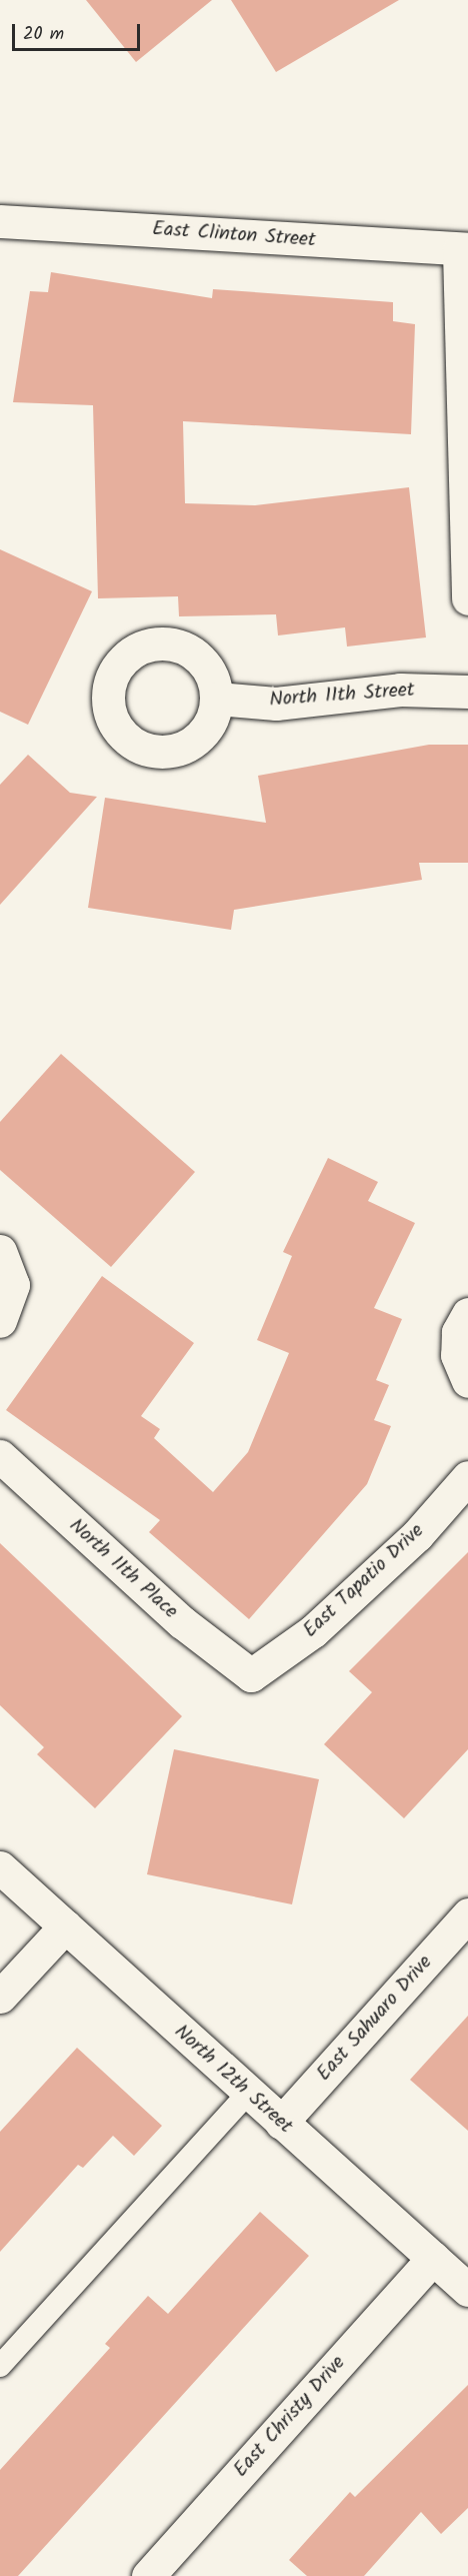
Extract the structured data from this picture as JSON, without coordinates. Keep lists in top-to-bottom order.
{
  "streets": {
    "street": [
      "East Clinton Street",
      "North 11th Street",
      "North 11th Place",
      "East Tapatio Drive",
      "East Sahuaro Drive",
      "North 12th Street",
      "East Christy Drive"
    ]
  },
  "crossings": [
    ["North 11th Place", "East Tapatio Drive"],
    ["East Sahuaro Drive", "North 12th Street"],
    ["North 12th Street", "East Christy Drive"]
  ],
  "scale_bar": "20 m"
}
